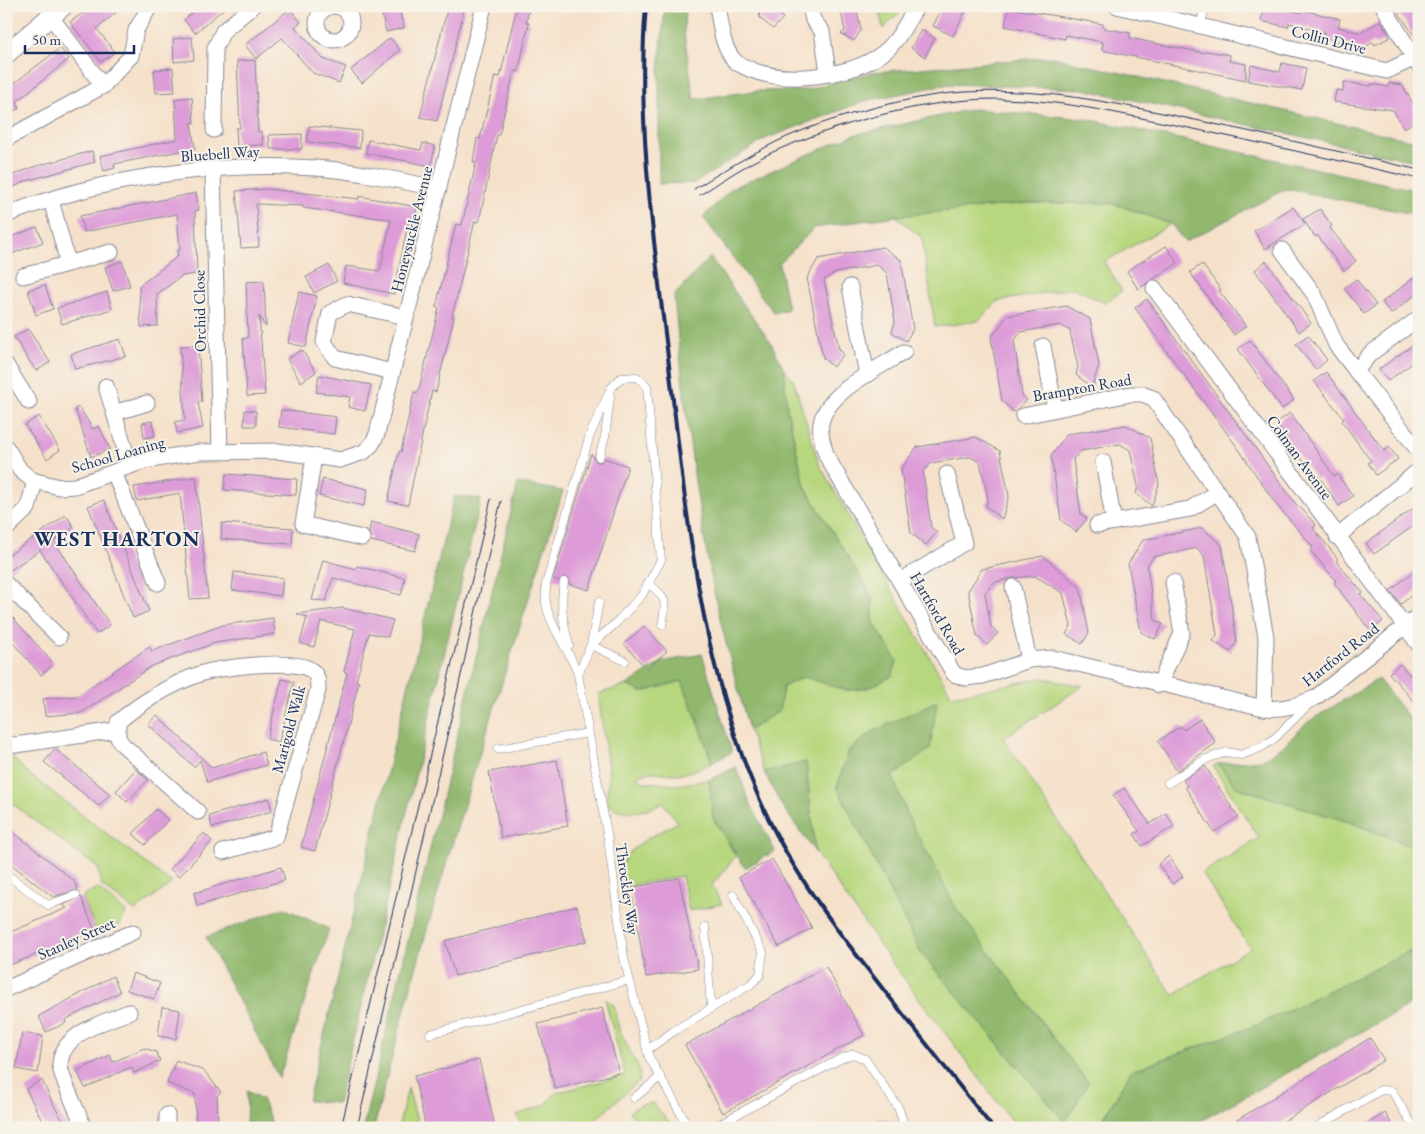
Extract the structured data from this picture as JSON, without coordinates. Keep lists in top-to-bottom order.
{
  "streets": {
    "street": [
      "Collin Drive",
      "Bluebell Way",
      "Honeysuckle Avenue",
      "Orchid Close",
      "Brampton Road",
      "School Loaning",
      "Colman Avenue",
      "Hartford Road",
      "Marigold Walk",
      "Stanley Street"
    ],
    "lane": ["Throckley Way"]
  },
  "crossings": [
    ["Bluebell Way", "Honeysuckle Avenue"],
    ["Bluebell Way", "Orchid Close"],
    ["Honeysuckle Avenue", "School Loaning"],
    ["Orchid Close", "School Loaning"],
    ["Brampton Road", "Hartford Road"],
    ["Colman Avenue", "Hartford Road"]
  ],
  "districts": ["WEST HARTON"],
  "scale_bar": "50 m"
}
